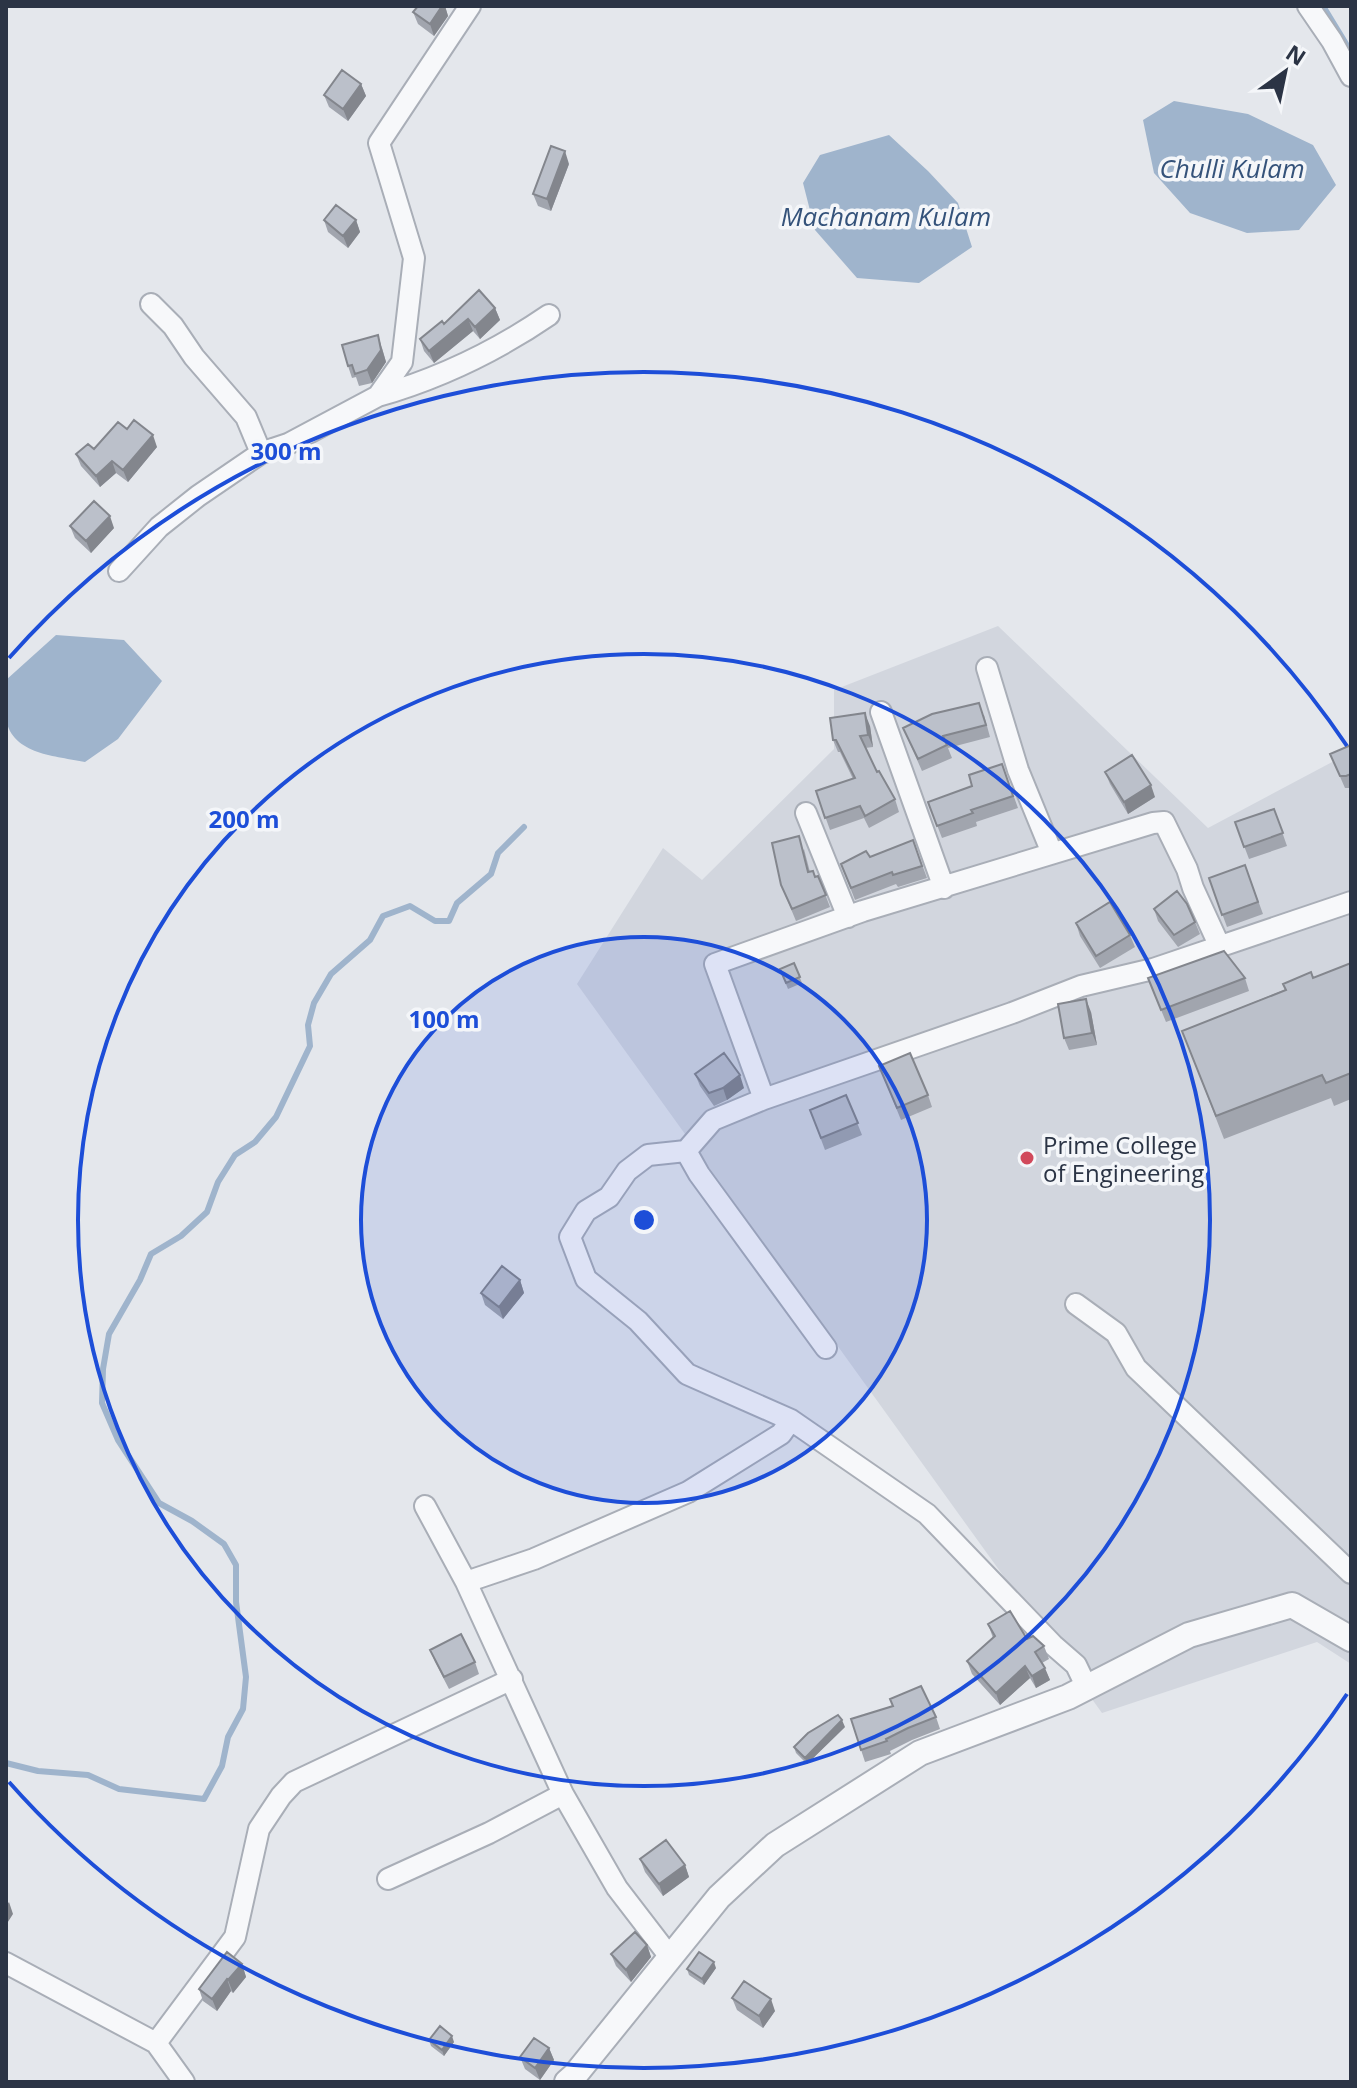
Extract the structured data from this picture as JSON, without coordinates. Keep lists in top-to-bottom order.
{
  "water": ["Chulli Kulam", "Machanam Kulam"],
  "places": ["Prime College of Engineering"],
  "north": "top right",
  "rings": ["300 m", "200 m", "100 m"]
}
